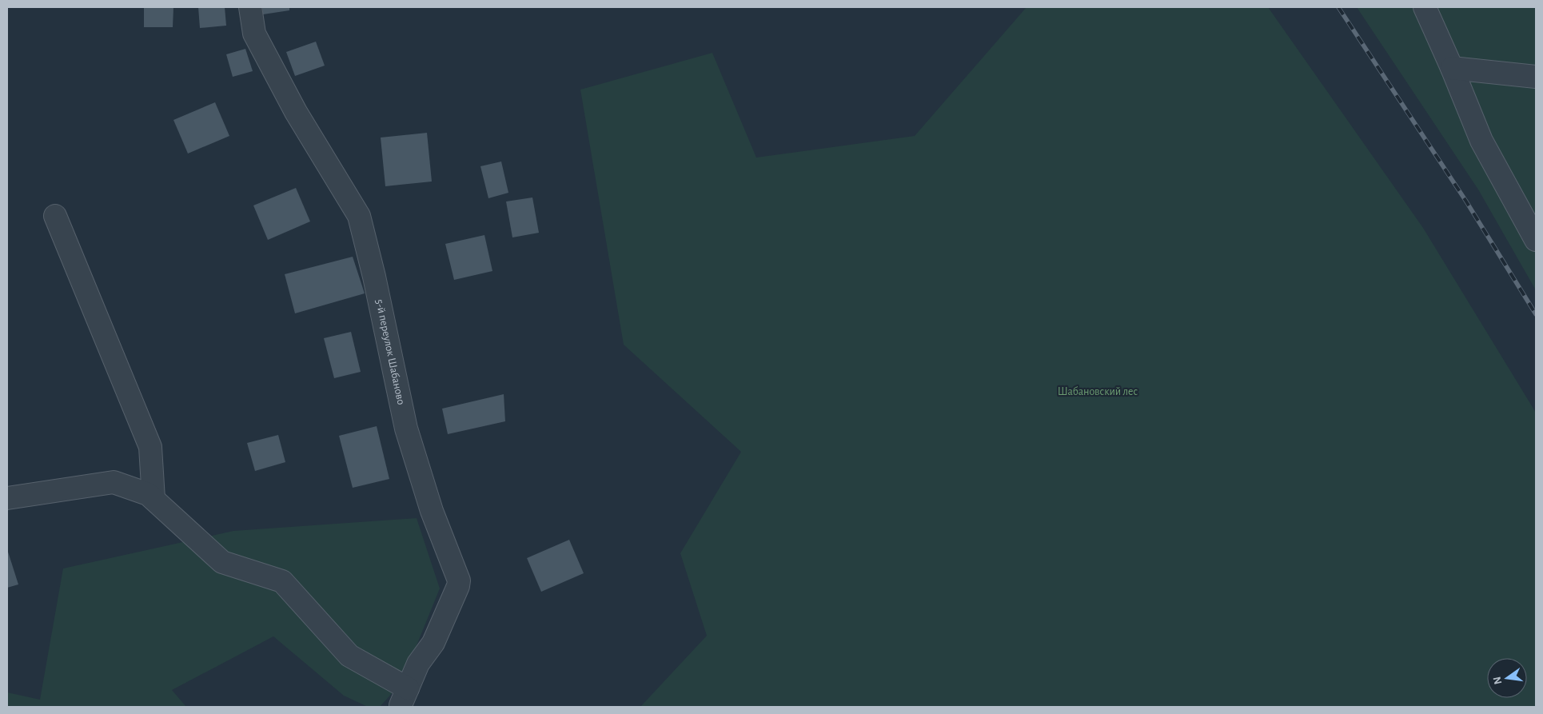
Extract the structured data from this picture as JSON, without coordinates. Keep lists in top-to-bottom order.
{
  "streets": {
    "street": ["5-й переулок Шабаново"]
  },
  "parks": ["Шабановский лес"],
  "north": "left"
}
